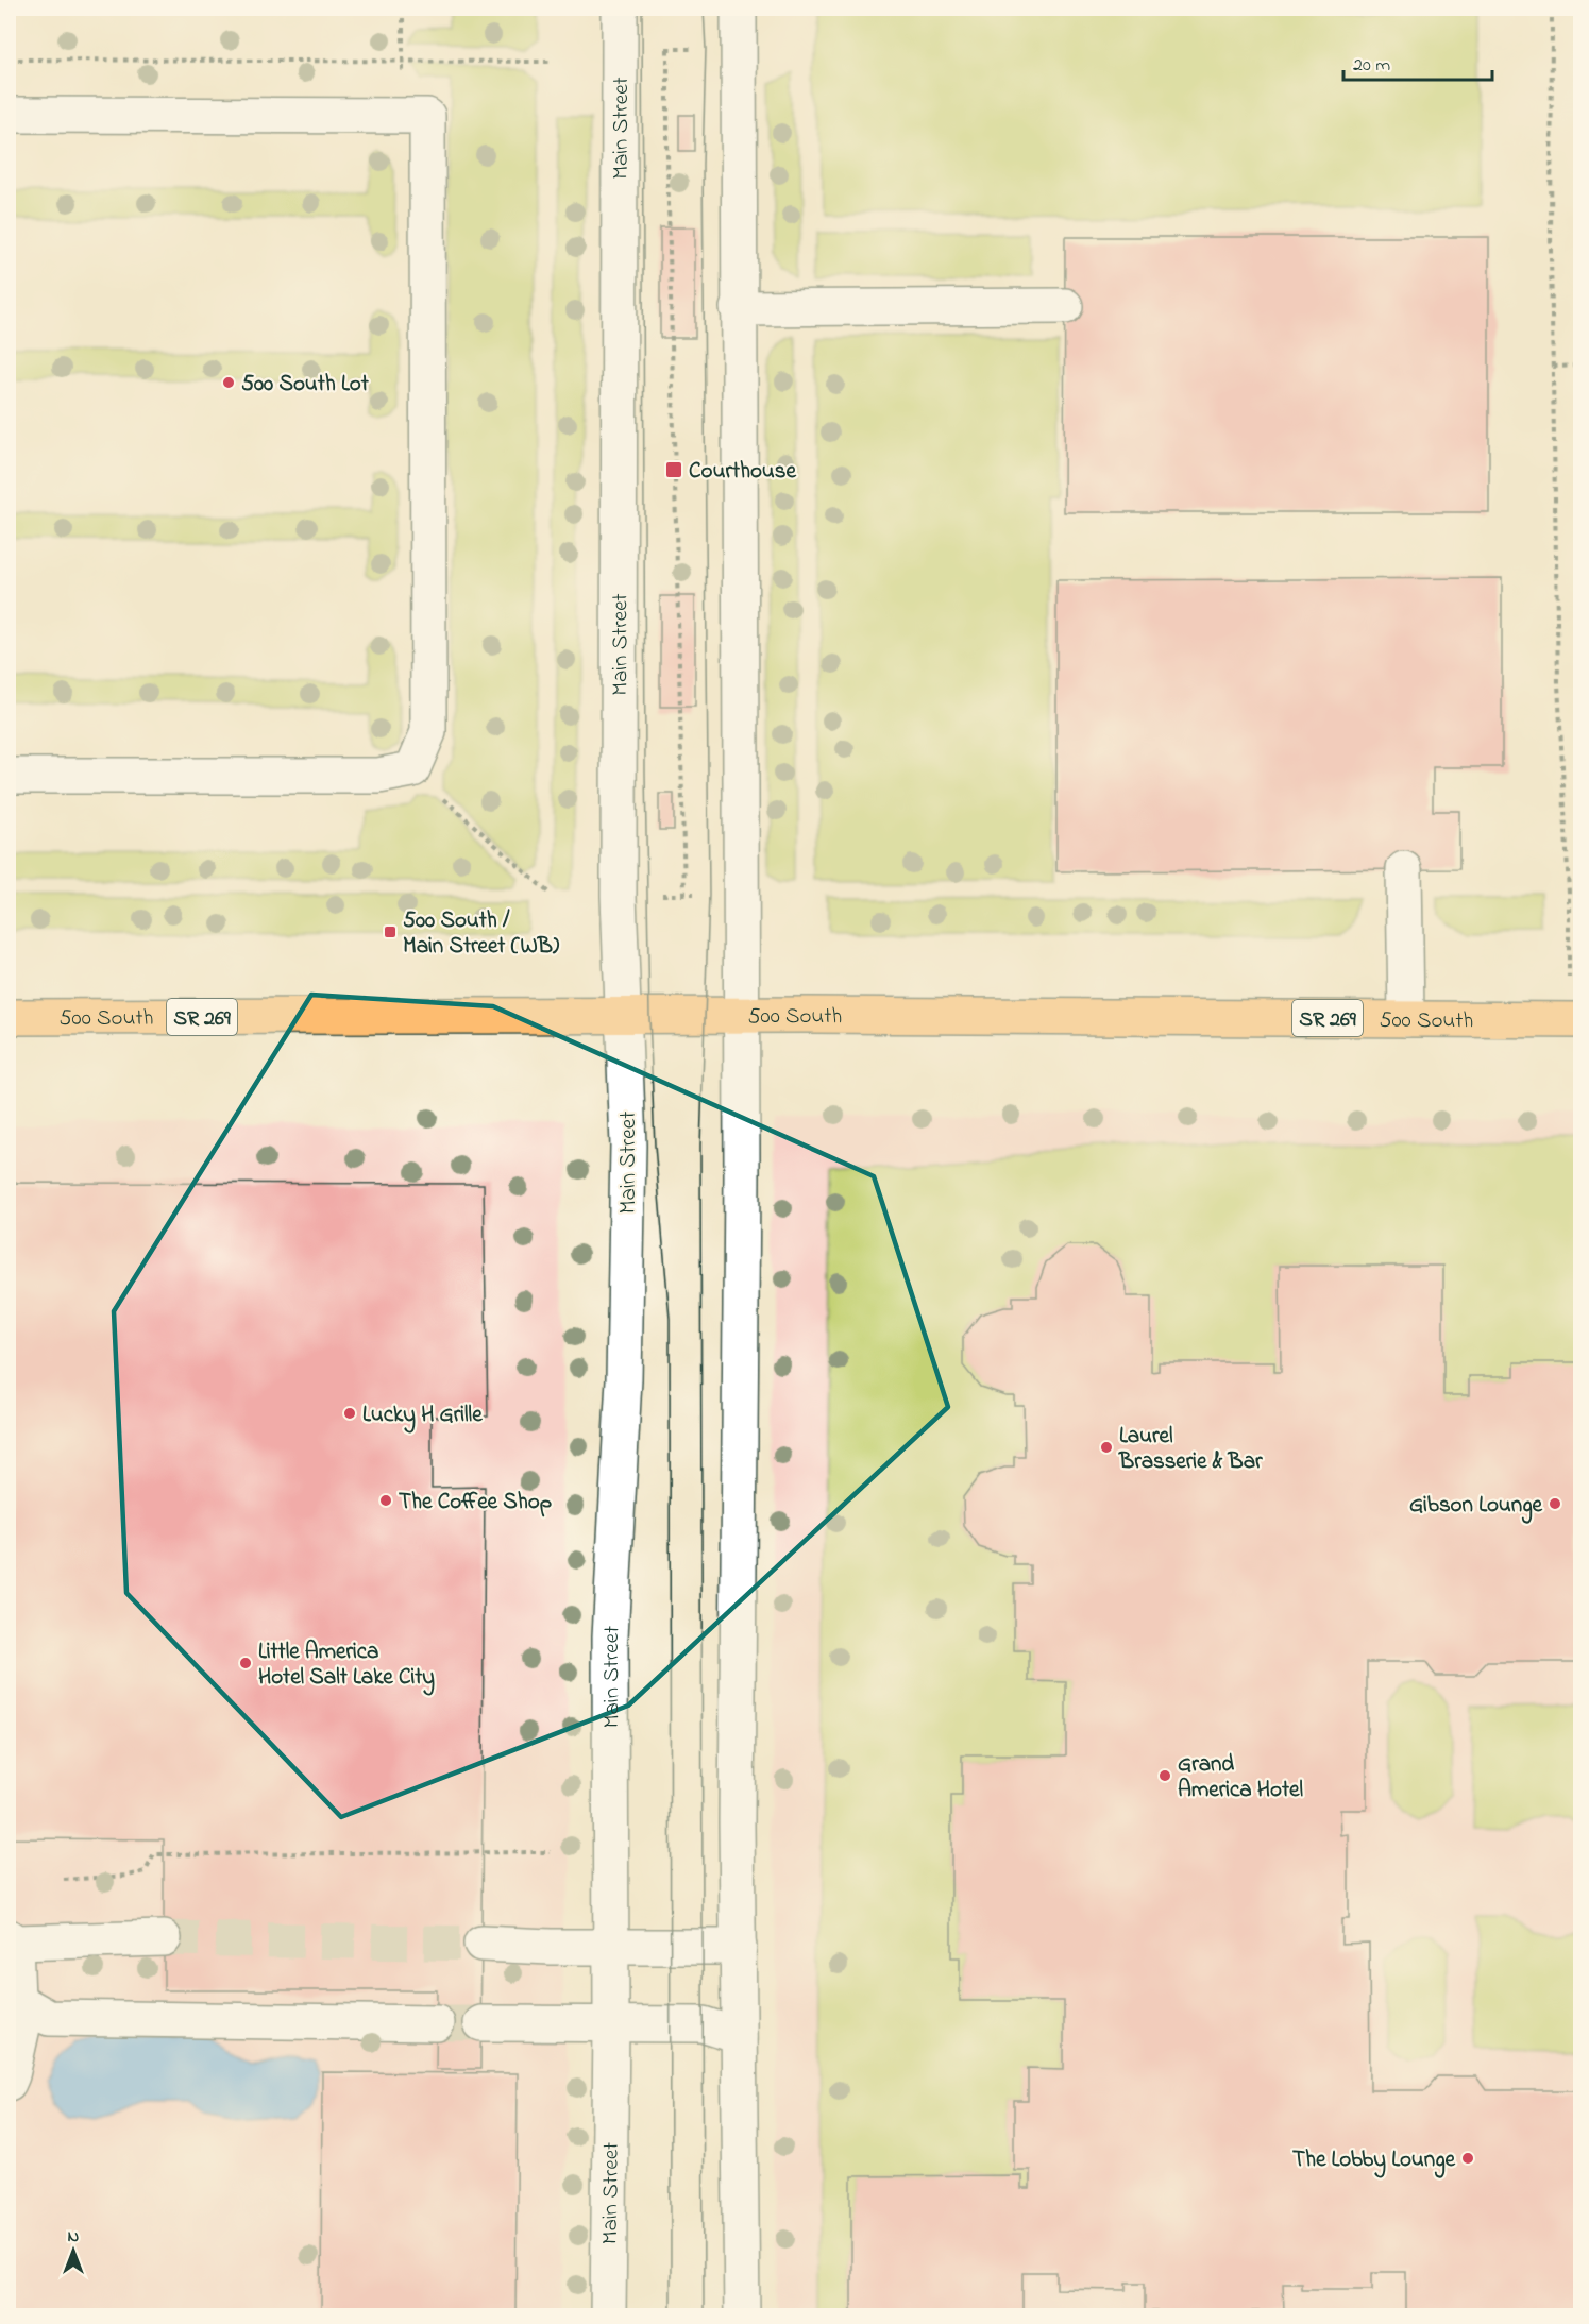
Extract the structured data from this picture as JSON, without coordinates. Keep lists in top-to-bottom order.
{
  "streets": {
    "main road": ["500 South", "SR 269"],
    "street": ["Main Street"]
  },
  "crossings": [
    ["Main Street", "500 South"]
  ],
  "places": {
    "other": [
      "500 South Lot",
      "Lucky H Grille",
      "Laurel Brasserie & Bar",
      "The Coffee Shop",
      "Gibson Lounge",
      "Little America Hotel Salt Lake City",
      "Grand America Hotel",
      "The Lobby Lounge"
    ],
    "transit": ["Courthouse", "500 South / Main Street (WB)"]
  },
  "scale_bar": "20 m",
  "north": "top"
}
